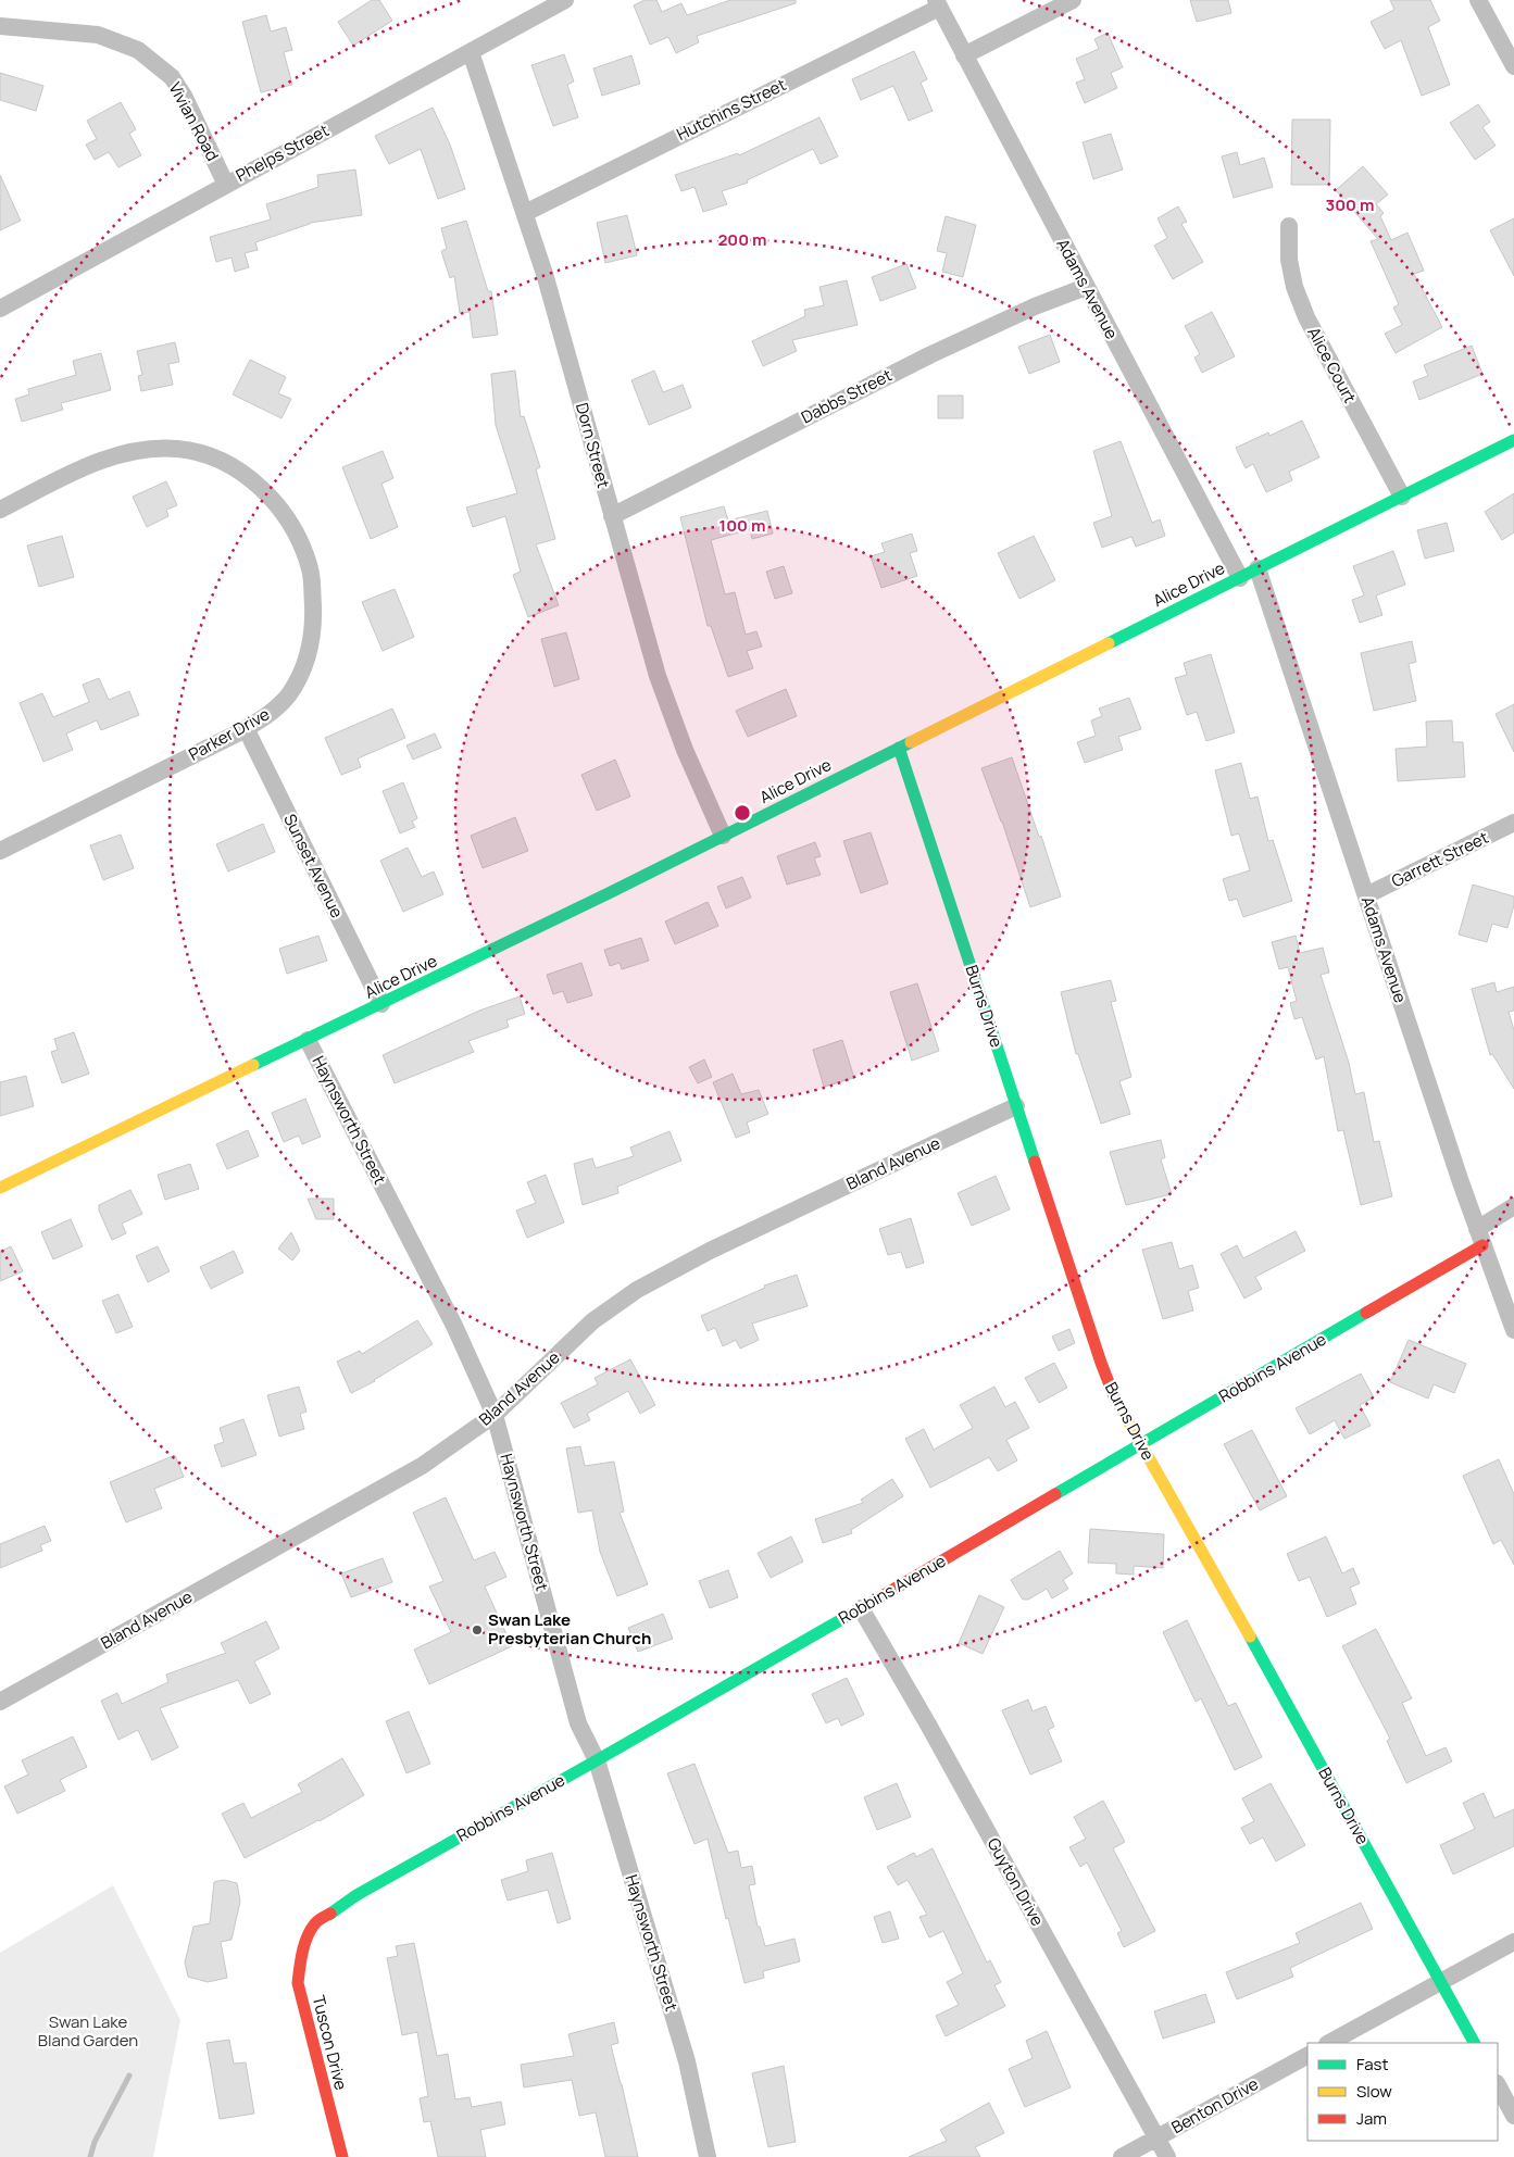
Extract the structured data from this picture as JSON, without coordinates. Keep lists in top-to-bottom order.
{
  "streets": {
    "street": [
      "Hutchins Street",
      "Vivian Road",
      "Phelps Street",
      "Adams Avenue",
      "Alice Court",
      "Dabbs Street",
      "Dorn Street",
      "Alice Drive",
      "Parker Drive",
      "Garrett Street",
      "Sunset Avenue",
      "Burns Drive",
      "Haynsworth Street",
      "Bland Avenue",
      "Robbins Avenue",
      "Guyton Drive",
      "Tuscon Drive",
      "Benton Drive"
    ]
  },
  "crossings": [
    ["Hutchins Street", "Adams Avenue"],
    ["Hutchins Street", "Dorn Street"],
    ["Vivian Road", "Phelps Street"],
    ["Phelps Street", "Dorn Street"],
    ["Adams Avenue", "Dabbs Street"],
    ["Adams Avenue", "Alice Drive"],
    ["Adams Avenue", "Garrett Street"],
    ["Adams Avenue", "Robbins Avenue"],
    ["Alice Court", "Alice Drive"],
    ["Dabbs Street", "Dorn Street"],
    ["Dorn Street", "Alice Drive"],
    ["Alice Drive", "Sunset Avenue"],
    ["Alice Drive", "Burns Drive"],
    ["Alice Drive", "Haynsworth Street"],
    ["Parker Drive", "Sunset Avenue"],
    ["Burns Drive", "Bland Avenue"],
    ["Burns Drive", "Robbins Avenue"],
    ["Haynsworth Street", "Bland Avenue"],
    ["Haynsworth Street", "Robbins Avenue"],
    ["Robbins Avenue", "Guyton Drive"],
    ["Robbins Avenue", "Tuscon Drive"],
    ["Guyton Drive", "Benton Drive"]
  ],
  "parks": ["Swan Lake Bland Garden"],
  "places": ["Swan Lake Presbyterian Church"],
  "legend": ["Fast", "Slow", "Jam"],
  "rings": ["300 m", "200 m", "100 m"]
}
